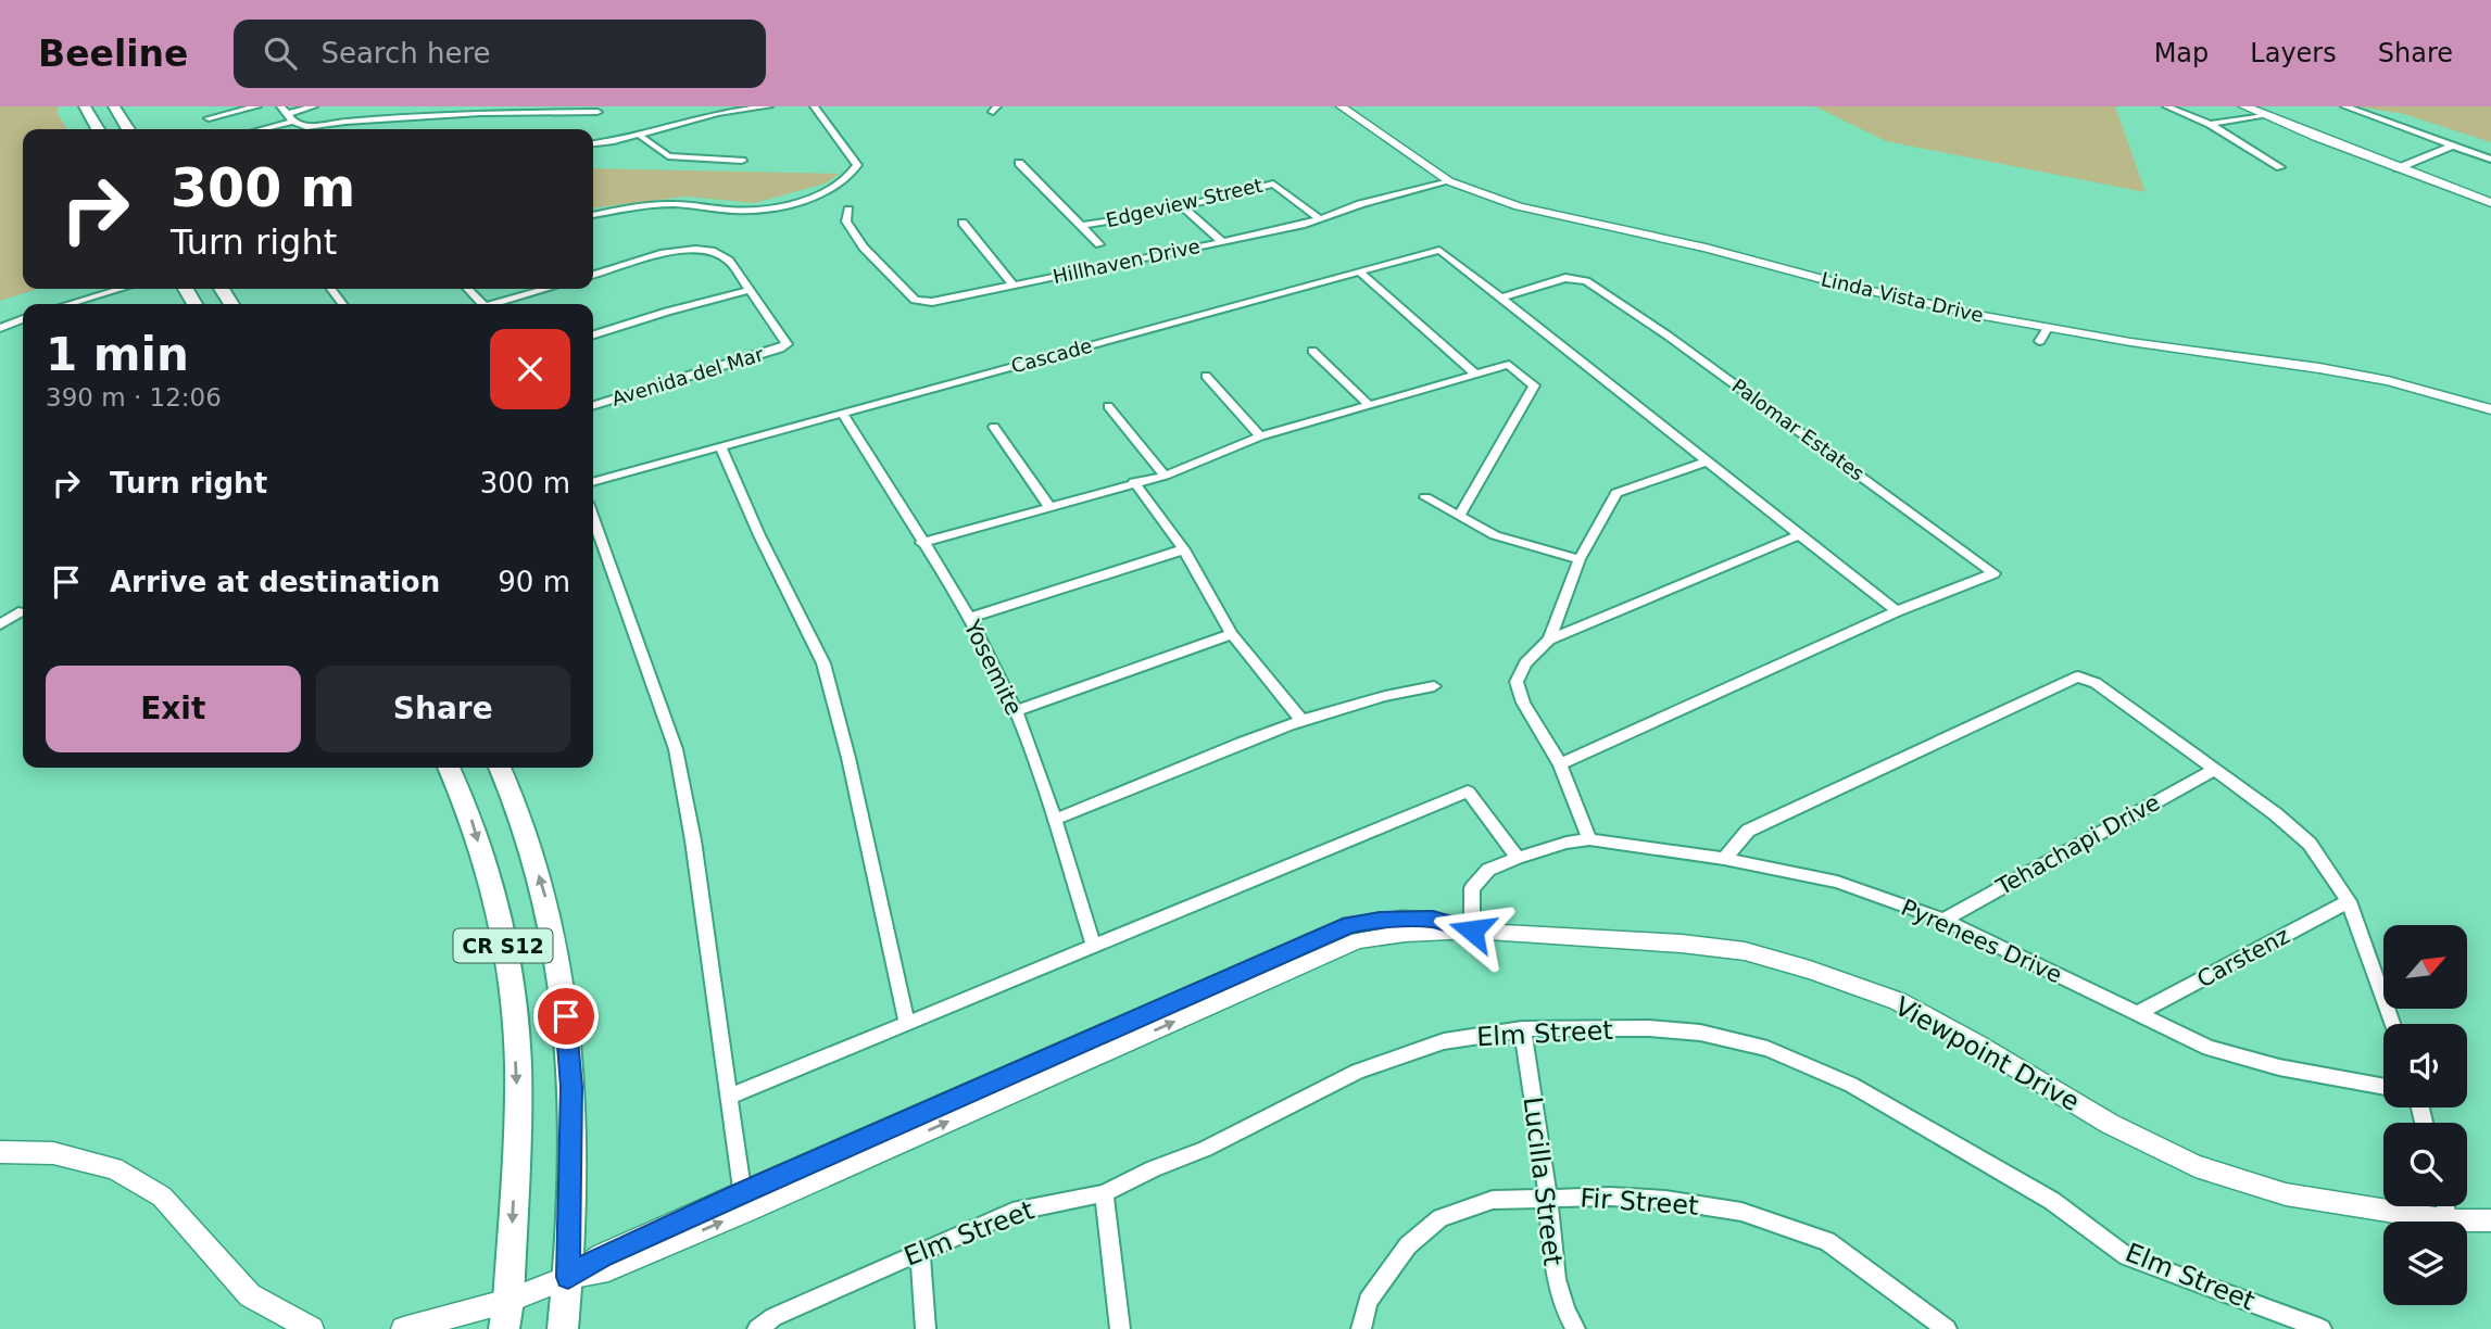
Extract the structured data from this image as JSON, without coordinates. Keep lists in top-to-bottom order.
{
  "streets": {
    "main road": ["CR S12"],
    "street": [
      "Edgeview Street",
      "Hillhaven Drive",
      "Linda Vista Drive",
      "Cascade",
      "Avenida del Mar",
      "Palomar Estates",
      "Yosemite",
      "Tehachapi Drive",
      "Pyrenees Drive",
      "Carstenz",
      "Elm Street",
      "Viewpoint Drive",
      "Lucilla Street",
      "Fir Street"
    ]
  },
  "crossings": [
    ["Edgeview Street", "Hillhaven Drive"],
    ["Hillhaven Drive", "Linda Vista Drive"],
    ["Cascade", "Palomar Estates"],
    ["Cascade", "Yosemite"],
    ["Tehachapi Drive", "Pyrenees Drive"],
    ["Pyrenees Drive", "Carstenz"],
    ["Pyrenees Drive", "Viewpoint Drive"],
    ["CR S12", "Viewpoint Drive"],
    ["Elm Street", "Lucilla Street"],
    ["Lucilla Street", "Fir Street"]
  ],
  "north": "top right",
  "page": {
    "header": "Beeline",
    "search": "Search here",
    "nav": ["Map", "Layers", "Share"],
    "turn": ["300 m", "Turn right"],
    "heading": ["1 min", "390 m · 12:06"],
    "list": [
      {
        "name": "Turn right",
        "value": "300 m"
      },
      {
        "name": "Arrive at destination",
        "value": "90 m"
      }
    ],
    "buttons": ["Exit", "Share"]
  }
}
